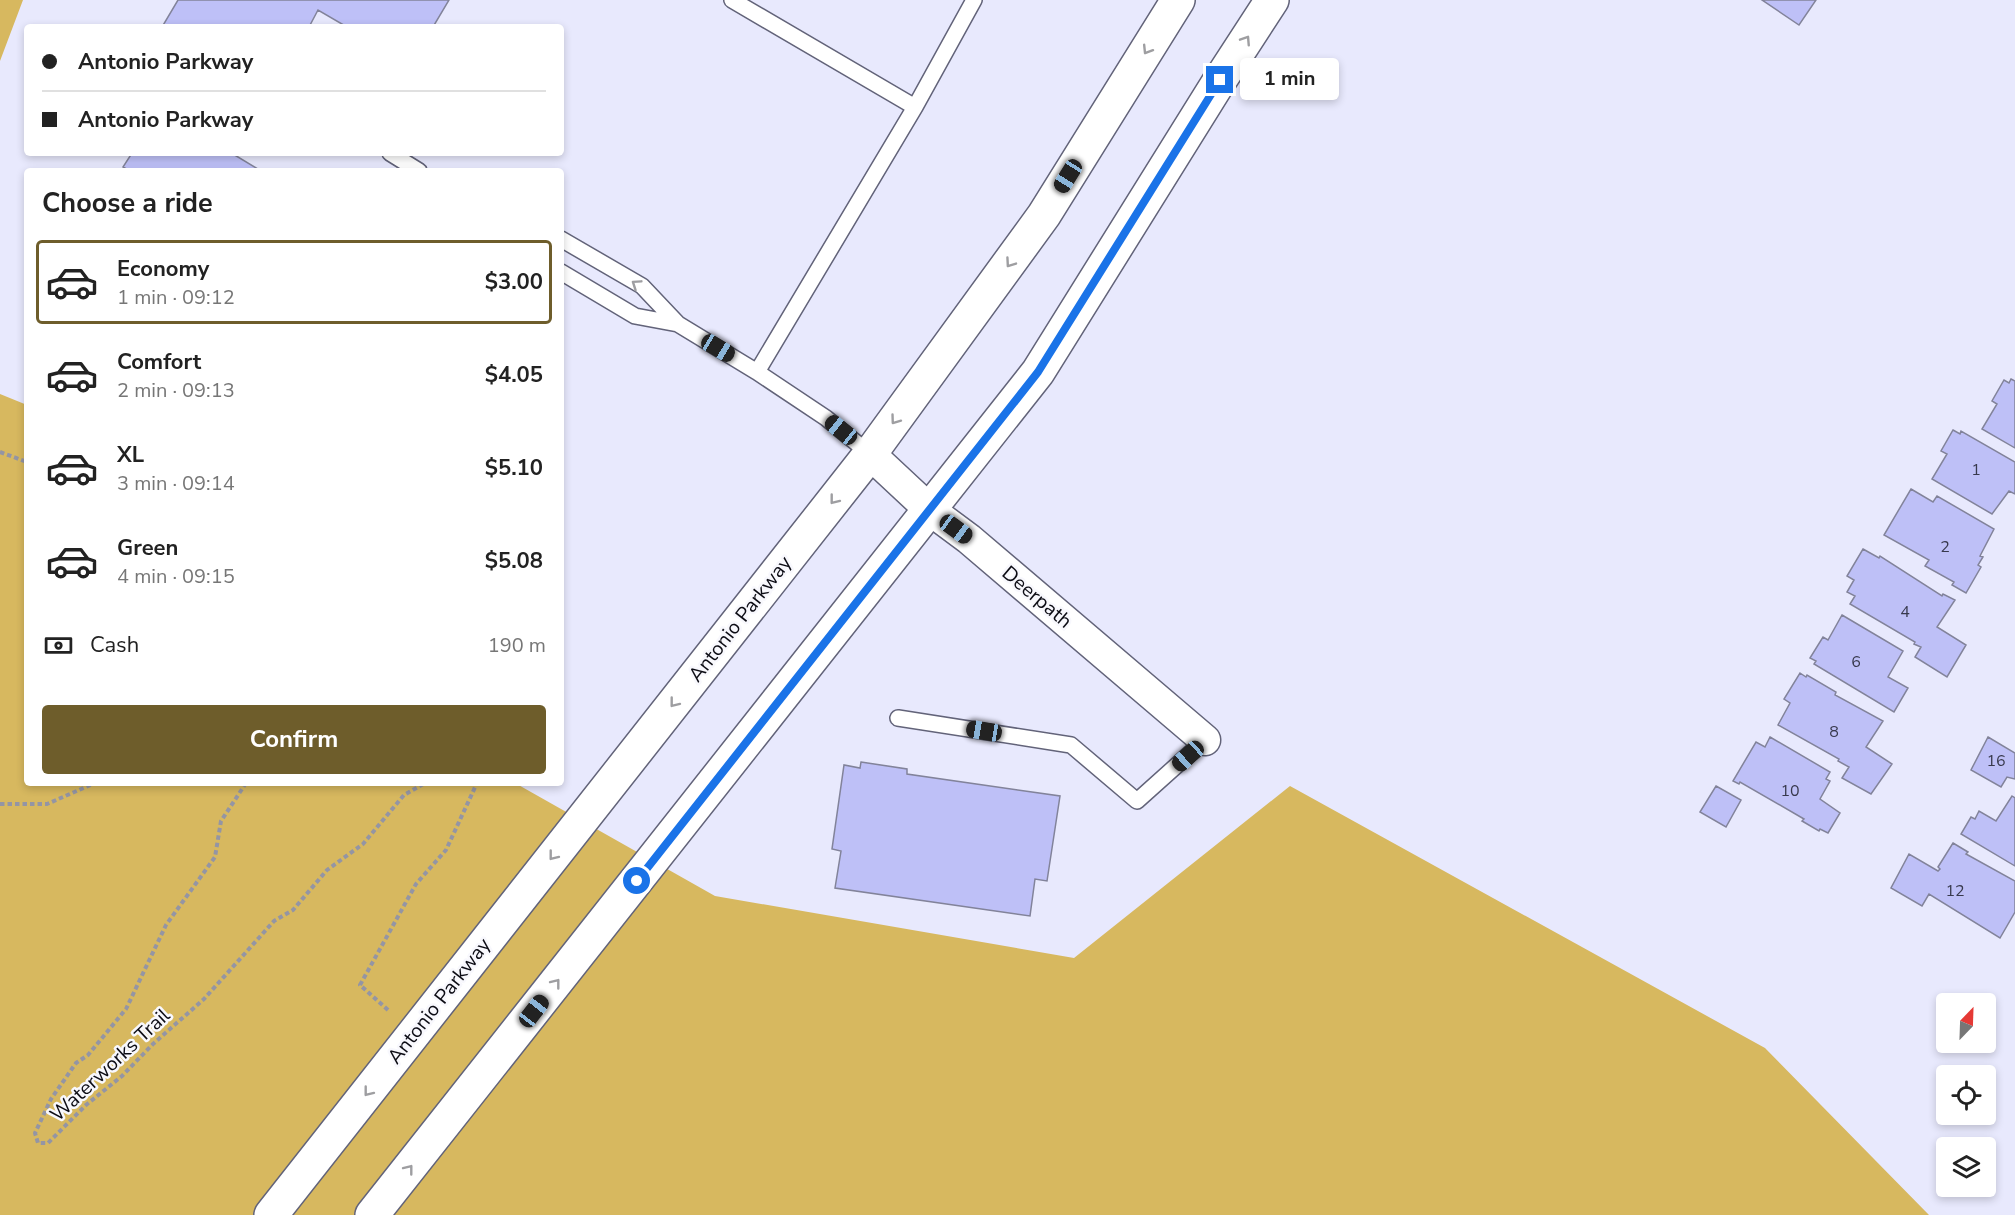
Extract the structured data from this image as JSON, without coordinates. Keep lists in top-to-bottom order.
{
  "streets": {
    "main road": ["Antonio Parkway"],
    "street": ["Deerpath"],
    "path": ["Waterworks Trail"]
  },
  "crossings": [
    ["Deerpath", "Antonio Parkway"]
  ],
  "house_numbers": [
    "1",
    "2",
    "4",
    "6",
    "8",
    "16",
    "10",
    "12"
  ],
  "north": "top right",
  "page": {
    "banner": ["Antonio Parkway", "Antonio Parkway"],
    "bubble": "1 min",
    "heading": "Choose a ride",
    "list": [
      {
        "name": "Economy",
        "note": "1 min · 09:12",
        "value": "$3.00"
      },
      {
        "name": "Comfort",
        "note": "2 min · 09:13",
        "value": "$4.05"
      },
      {
        "name": "XL",
        "note": "3 min · 09:14",
        "value": "$5.10"
      },
      {
        "name": "Green",
        "note": "4 min · 09:15",
        "value": "$5.08"
      }
    ],
    "pay": ["Cash", "190 m"],
    "buttons": "Confirm"
  }
}
